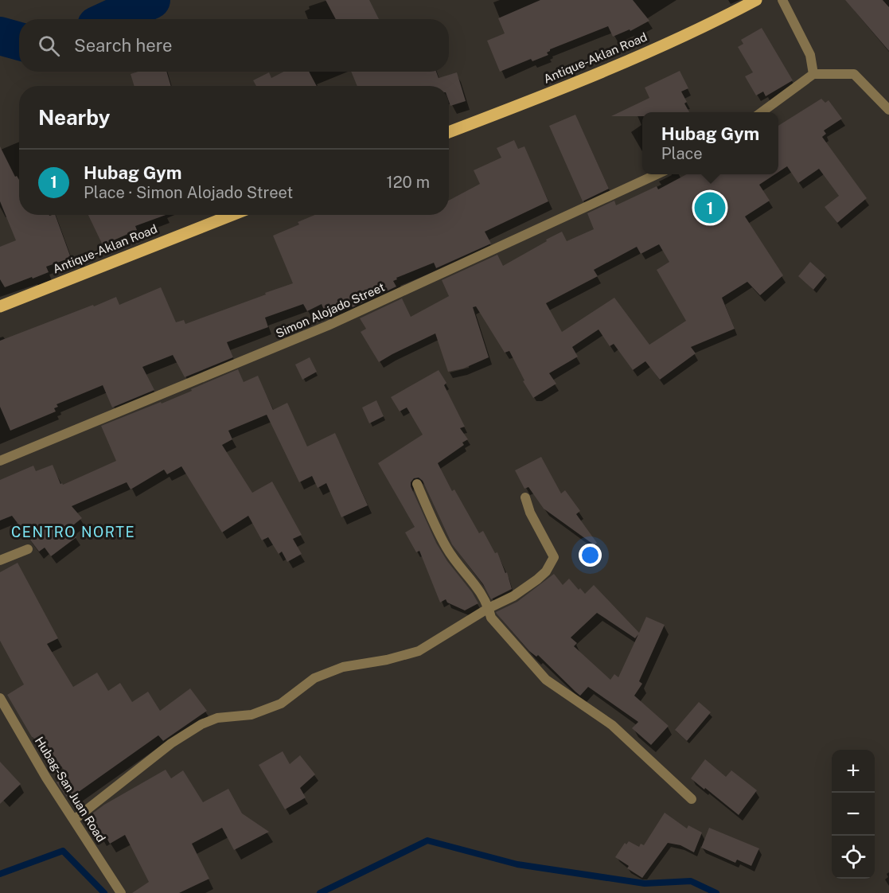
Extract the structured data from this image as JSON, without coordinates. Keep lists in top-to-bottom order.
{
  "streets": {
    "main road": ["Antique-Aklan Road"],
    "street": ["Simon Alojado Street", "Hubag-San Juan Road"]
  },
  "districts": ["CENTRO NORTE"],
  "page": {
    "search": "Search here",
    "heading": "Nearby",
    "popup": ["Hubag Gym", "Place"],
    "list": [
      {
        "mark": "1",
        "name": "Hubag Gym",
        "note": "Place · Simon Alojado Street",
        "value": "120 m"
      }
    ],
    "pins": "1",
    "map_buttons": ["+", "−"]
  }
}
